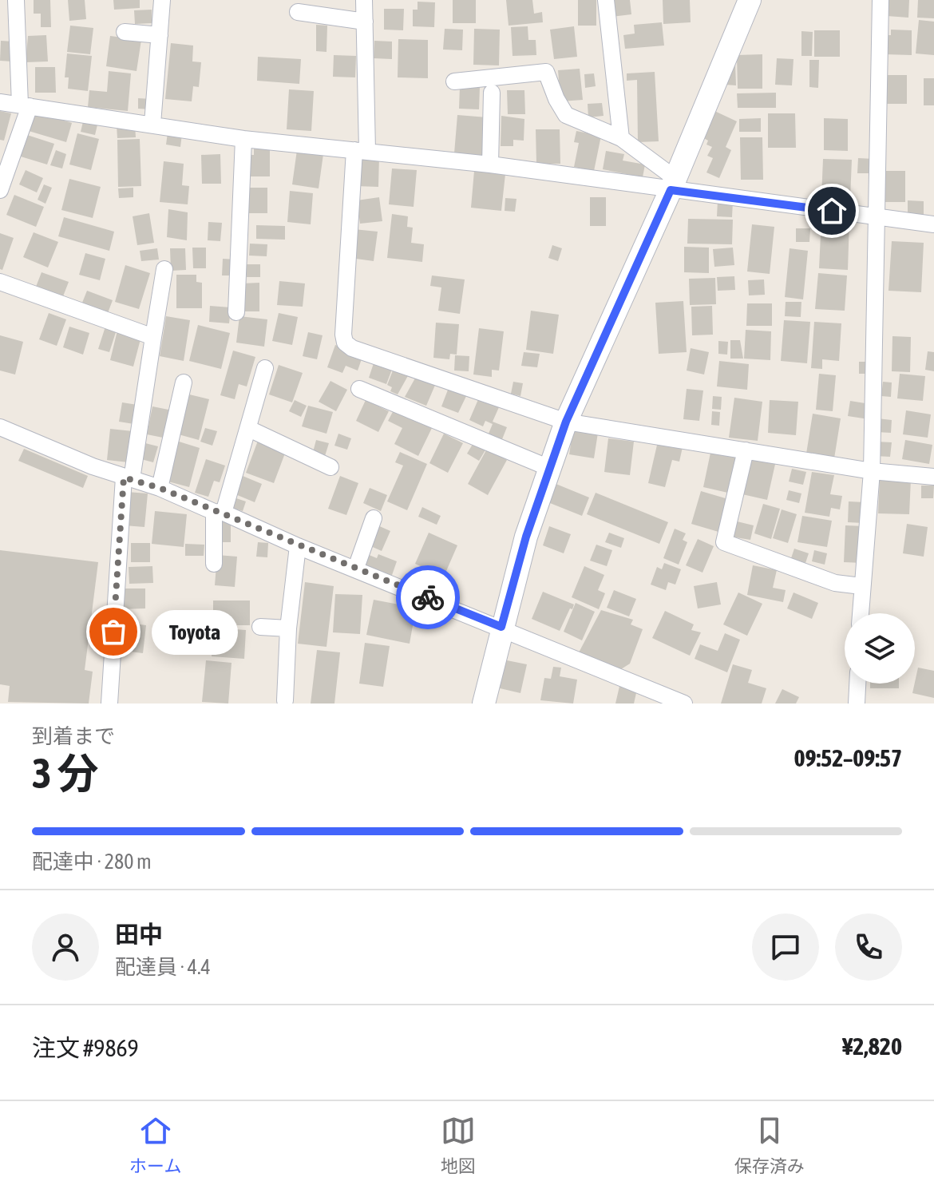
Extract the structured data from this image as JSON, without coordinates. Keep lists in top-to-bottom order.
{
  "places": ["Toyota"],
  "page": {
    "bubble": "Toyota",
    "heading": ["3 分", "到着まで", "09:52–09:57"],
    "panel": [
      "田中",
      "配達員 · 4.4",
      "注文 #9869",
      "¥2,820"
    ],
    "bar": "配達中 · 280 m",
    "tabs": ["ホーム", "地図", "保存済み"]
  }
}
